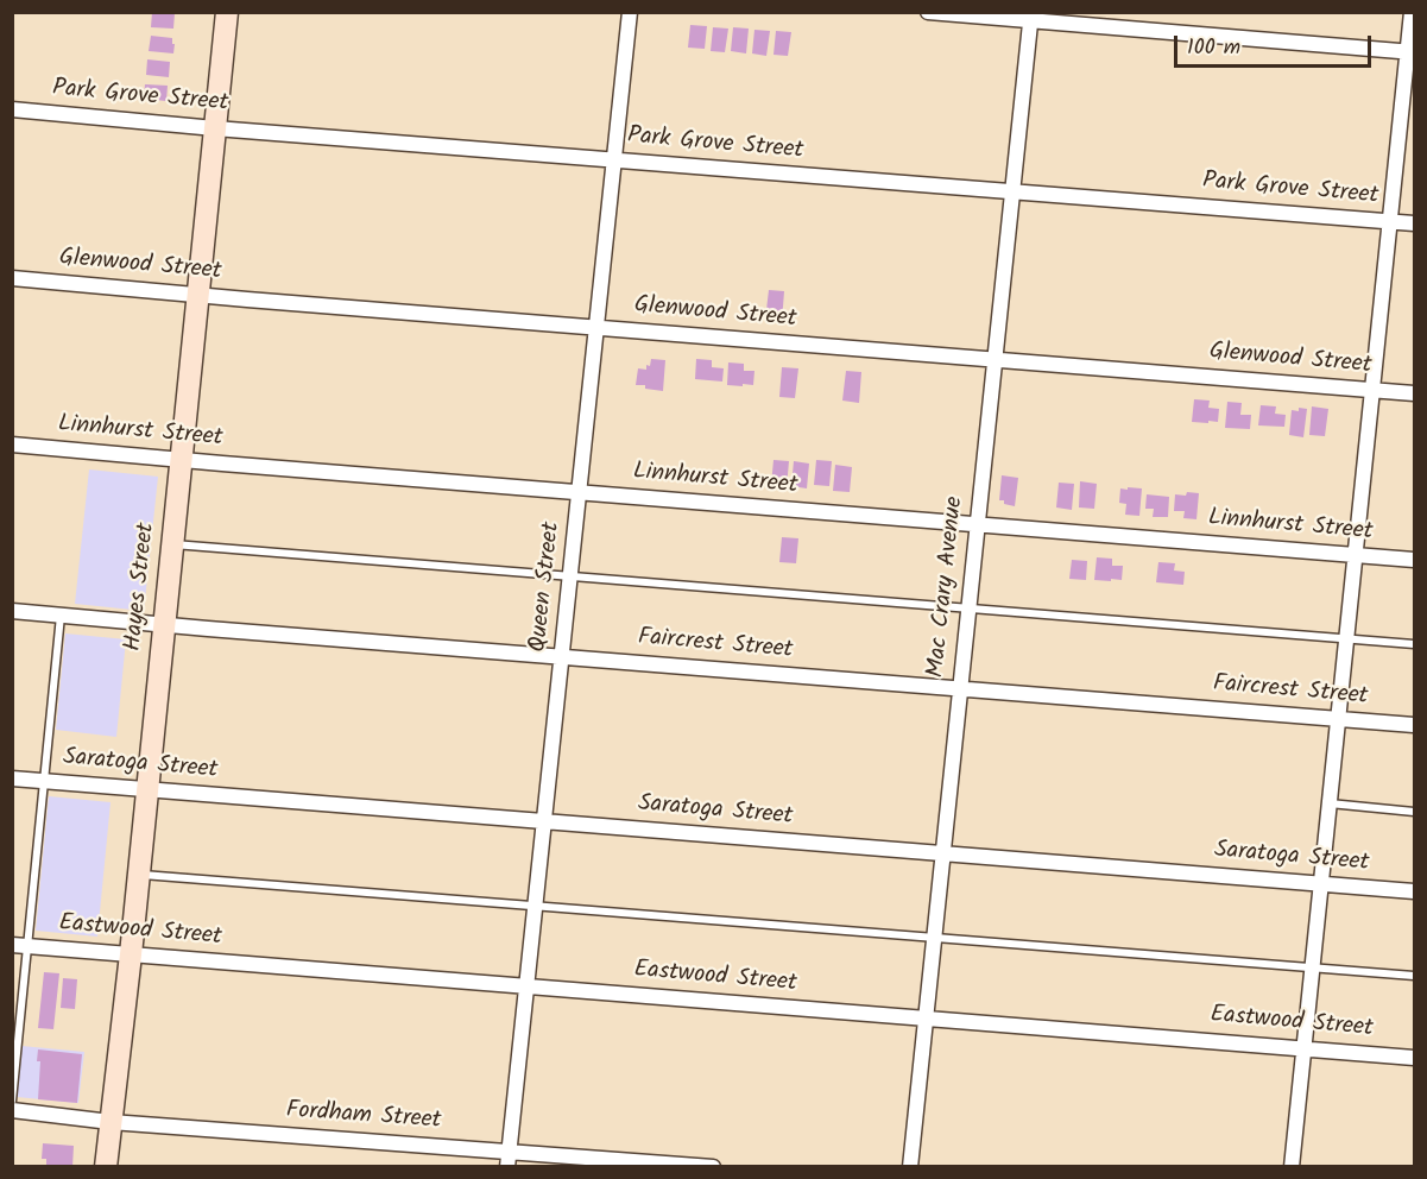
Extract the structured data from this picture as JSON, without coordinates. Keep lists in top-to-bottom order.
{
  "streets": {
    "street": [
      "Park Grove Street",
      "Glenwood Street",
      "Linnhurst Street",
      "Hayes Street",
      "Queen Street",
      "Mac Crary Avenue",
      "Faircrest Street",
      "Saratoga Street",
      "Eastwood Street",
      "Fordham Street"
    ]
  },
  "crossings": [
    ["Park Grove Street", "Hayes Street"],
    ["Park Grove Street", "Queen Street"],
    ["Park Grove Street", "Mac Crary Avenue"],
    ["Glenwood Street", "Hayes Street"],
    ["Glenwood Street", "Queen Street"],
    ["Glenwood Street", "Mac Crary Avenue"],
    ["Linnhurst Street", "Hayes Street"],
    ["Linnhurst Street", "Queen Street"],
    ["Linnhurst Street", "Mac Crary Avenue"],
    ["Hayes Street", "Faircrest Street"],
    ["Hayes Street", "Saratoga Street"],
    ["Hayes Street", "Eastwood Street"],
    ["Hayes Street", "Fordham Street"],
    ["Queen Street", "Faircrest Street"],
    ["Queen Street", "Saratoga Street"],
    ["Queen Street", "Eastwood Street"],
    ["Queen Street", "Fordham Street"],
    ["Mac Crary Avenue", "Faircrest Street"],
    ["Mac Crary Avenue", "Saratoga Street"],
    ["Mac Crary Avenue", "Eastwood Street"]
  ],
  "scale_bar": "100 m"
}
